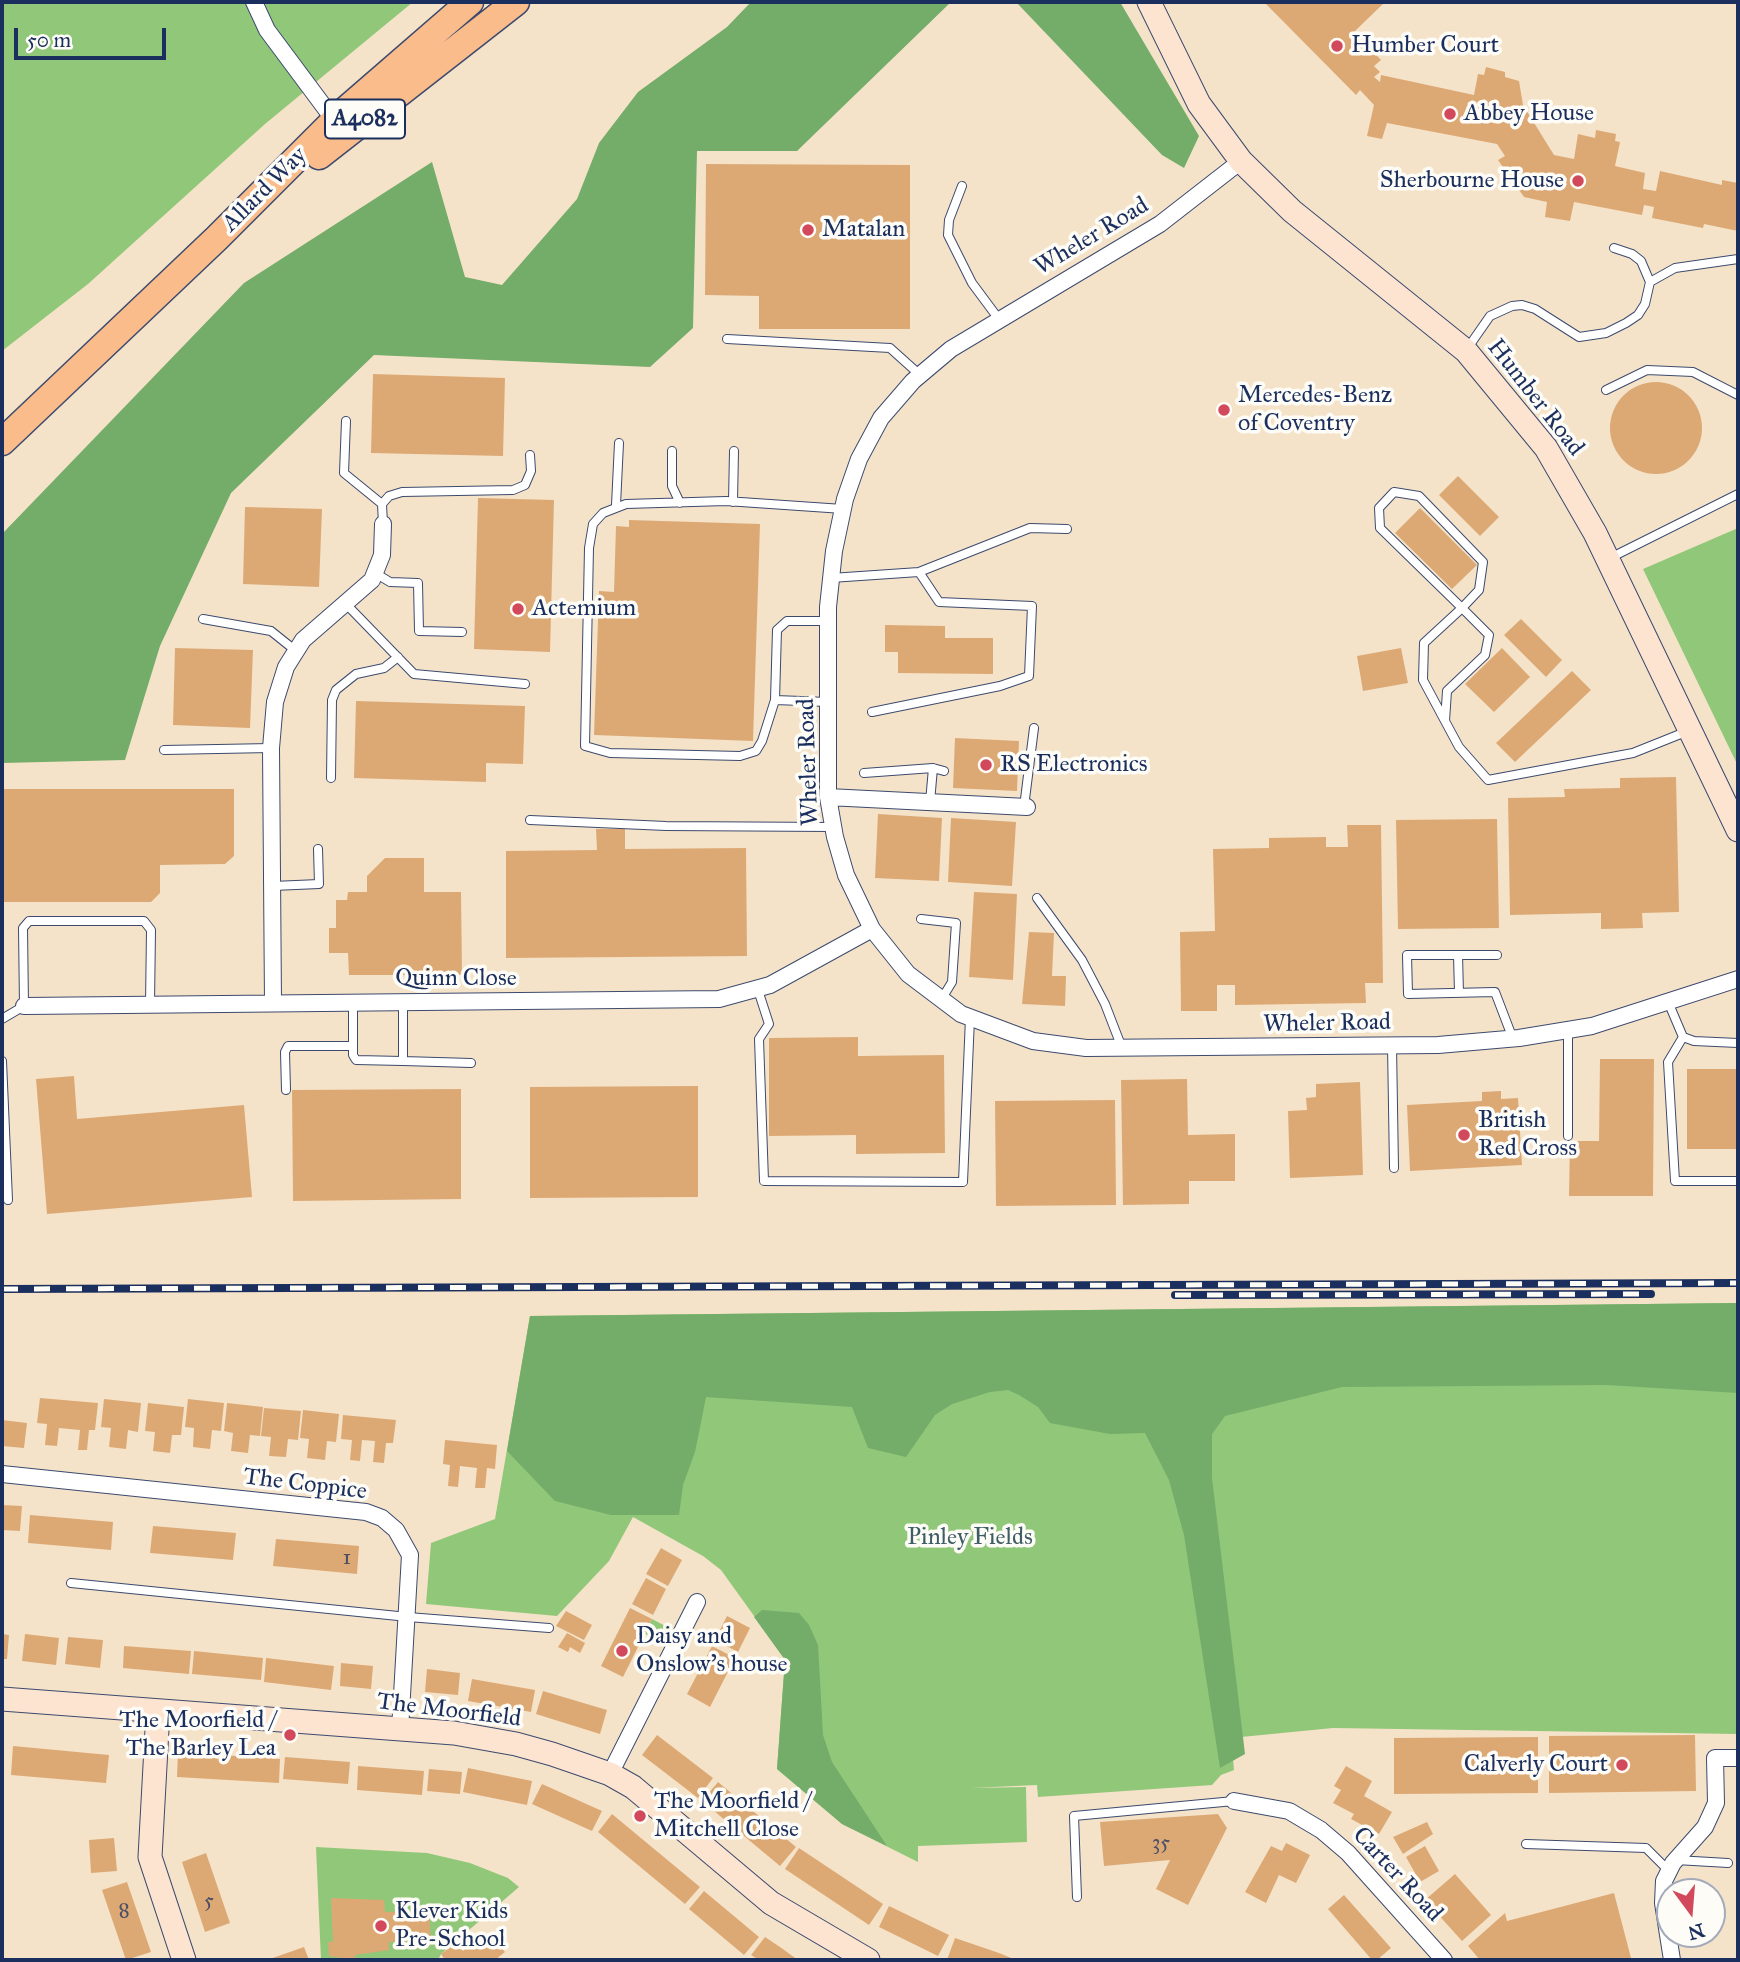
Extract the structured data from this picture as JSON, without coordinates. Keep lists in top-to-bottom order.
{
  "streets": {
    "main road": ["A4082", "Allard Way"],
    "street": [
      "Wheler Road",
      "Humber Road",
      "Quinn Close",
      "The Coppice",
      "The Moorfield",
      "Carter Road"
    ]
  },
  "crossings": [
    ["Wheler Road", "Humber Road"],
    ["Wheler Road", "Quinn Close"],
    ["The Coppice", "The Moorfield"]
  ],
  "parks": ["Pinley Fields"],
  "places": [
    "Humber Court",
    "Abbey House",
    "Sherbourne House",
    "Matalan",
    "Mercedes-Benz of Coventry",
    "Actemium",
    "RS Electronics",
    "British Red Cross",
    "Daisy and Onslow's house",
    "The Moorfield / The Barley Lea",
    "Calverly Court",
    "The Moorfield / Mitchell Close",
    "Klever Kids Pre-School"
  ],
  "house_numbers": [
    "1",
    "35",
    "5",
    "8"
  ],
  "scale_bar": "50 m",
  "north": "bottom"
}
